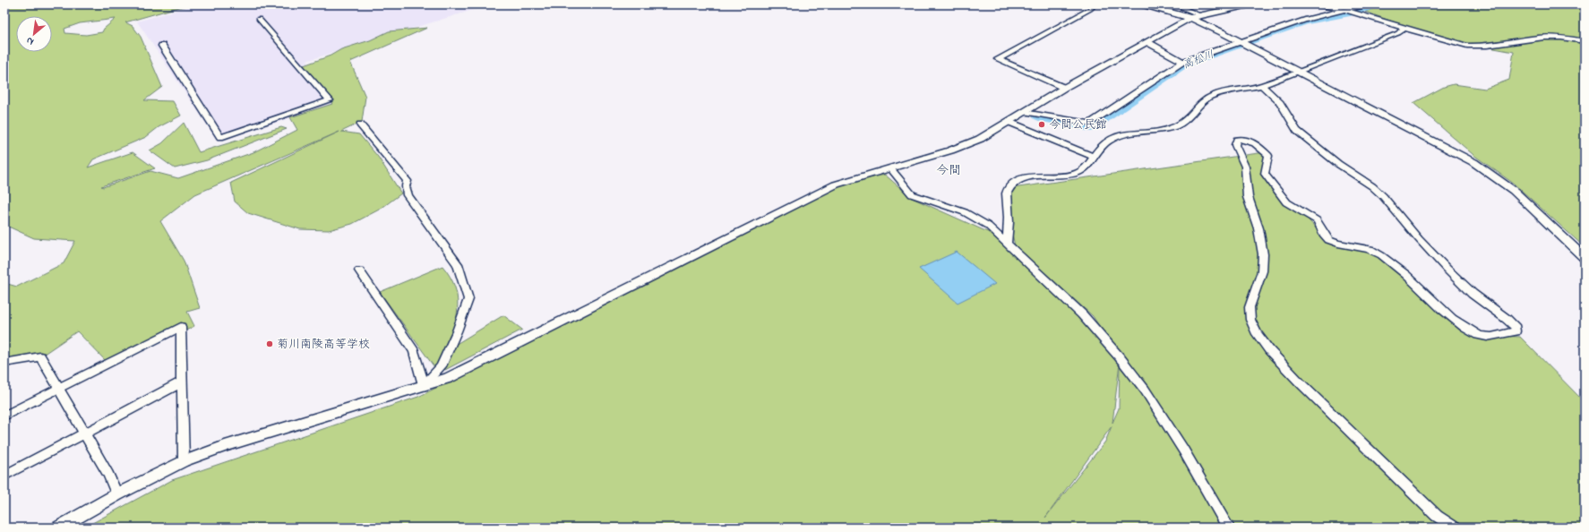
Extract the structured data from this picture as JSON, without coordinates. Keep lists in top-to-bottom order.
{
  "districts": ["今間"],
  "water": ["高松川"],
  "places": ["今間公民館", "菊川南陵高等学校"],
  "north": "bottom left"
}
